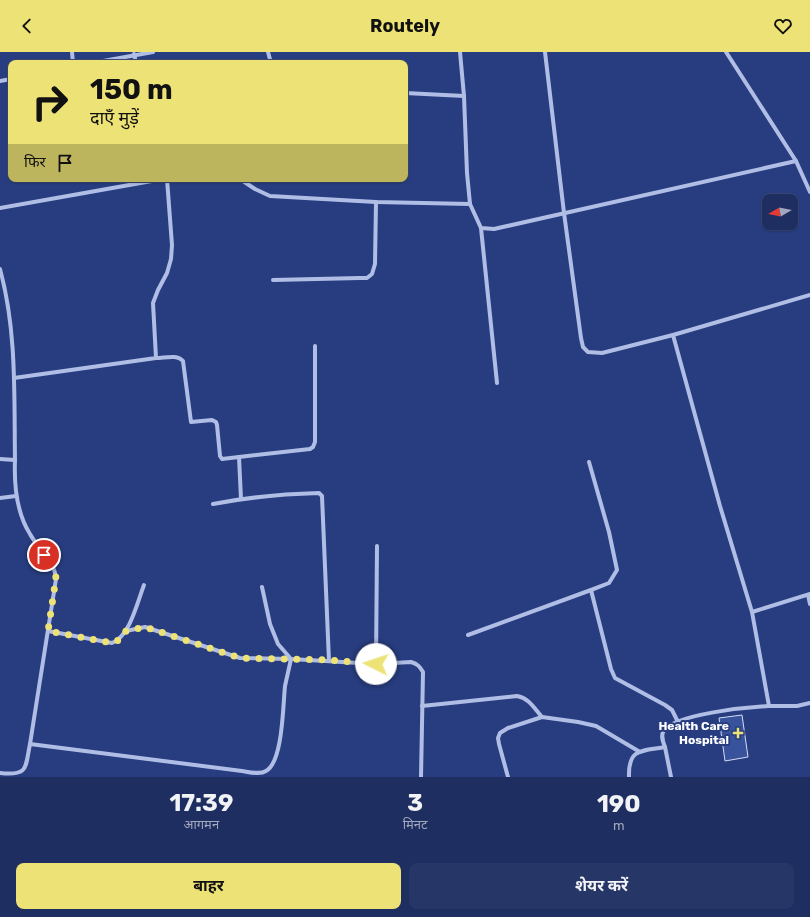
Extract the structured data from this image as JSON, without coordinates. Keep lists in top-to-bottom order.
{
  "places": {
    "health": ["Health Care Hospital"]
  },
  "north": "left",
  "page": {
    "header": "Routely",
    "turn": ["150 m", "दाएँ मुड़ें"],
    "then": "फिर",
    "eta": [
      "17:39",
      "आगमन",
      "3",
      "मिनट",
      "190",
      "m"
    ],
    "buttons": ["बाहर", "शेयर करें"]
  }
}
